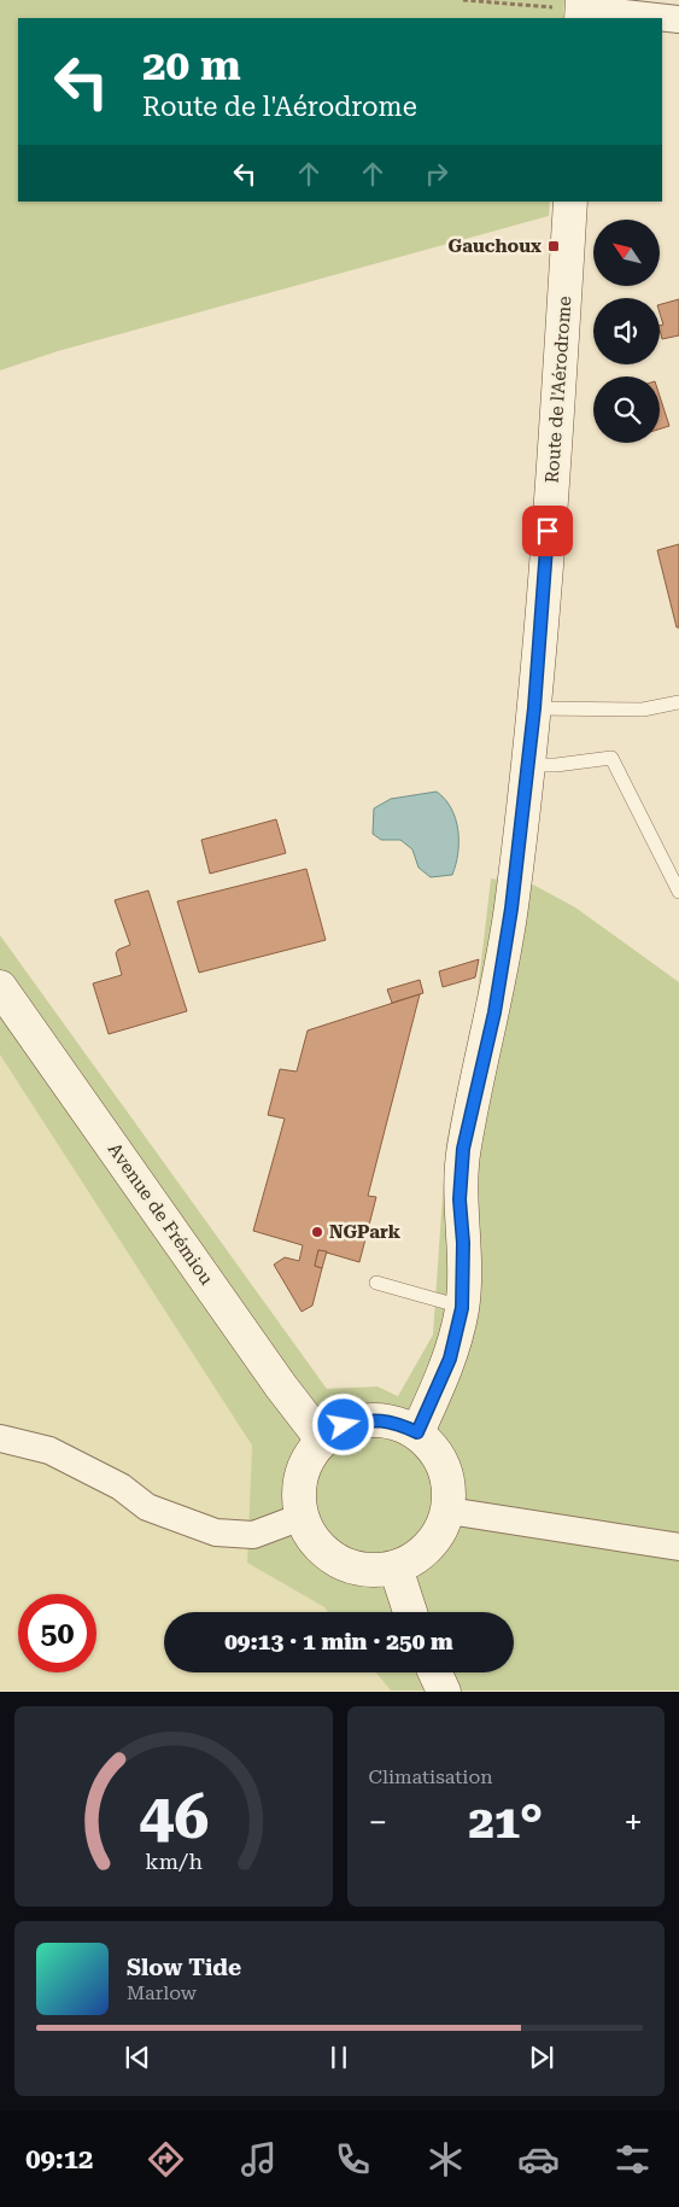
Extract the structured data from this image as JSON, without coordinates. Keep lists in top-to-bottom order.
{
  "streets": {
    "street": ["Route de l'Aérodrome", "Avenue de Frémiou"]
  },
  "crossings": [
    ["Route de l'Aérodrome", "Avenue de Frémiou"]
  ],
  "places": {
    "transit": ["Gauchoux"],
    "other": ["NGPark"]
  },
  "north": "top left",
  "page": {
    "turn": ["20 m", "Route de l'Aérodrome"],
    "limit": "50",
    "trip": "09:13 · 1 min · 250 m",
    "tile": "Climatisation",
    "heat": ["−", "21°", "+"],
    "song": ["Slow Tide", "Marlow"],
    "tabs": "09:12",
    "gauge": ["46", "km/h"]
  }
}
